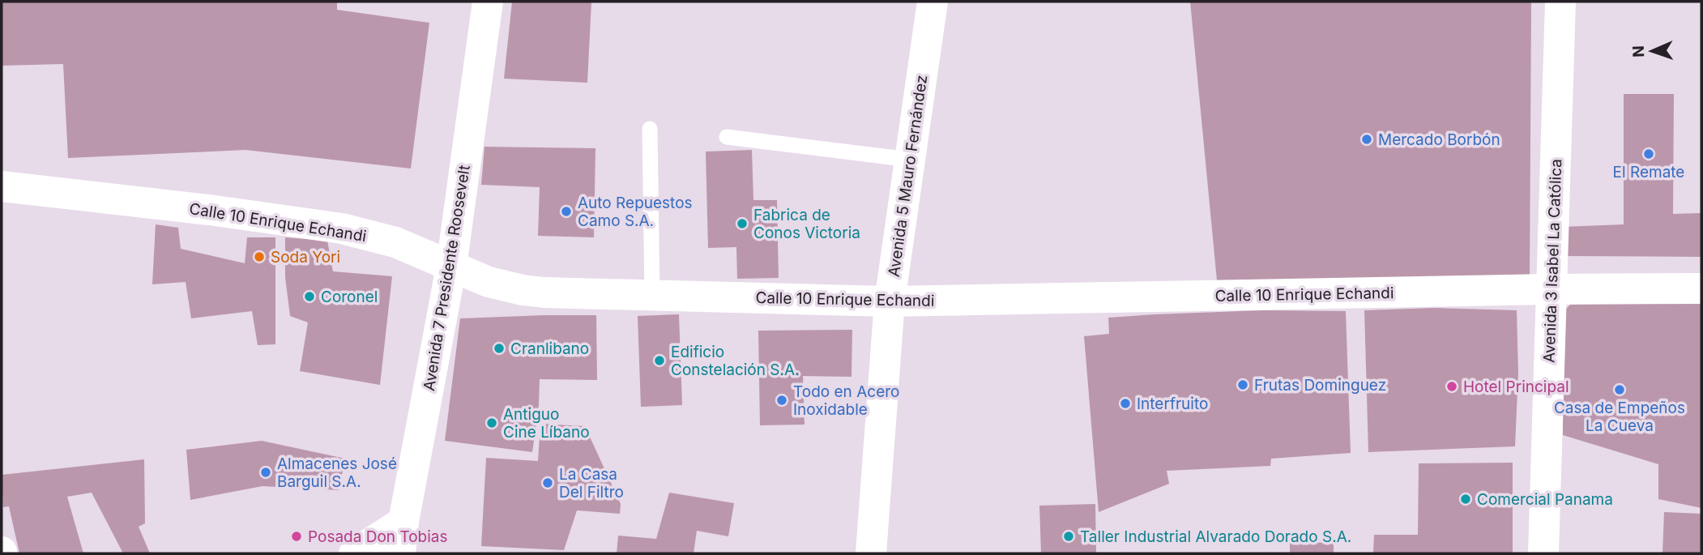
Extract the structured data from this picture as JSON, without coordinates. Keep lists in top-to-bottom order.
{
  "streets": {
    "street": [
      "Avenida 5 Mauro Fernández",
      "Calle 10 Enrique Echandi",
      "Avenida 3 Isabel La Católica",
      "Avenida 7 Presidente Roosevelt"
    ]
  },
  "crossings": [
    ["Avenida 5 Mauro Fernández", "Calle 10 Enrique Echandi"],
    ["Calle 10 Enrique Echandi", "Avenida 3 Isabel La Católica"],
    ["Calle 10 Enrique Echandi", "Avenida 7 Presidente Roosevelt"]
  ],
  "places": [
    "Mercado Borbón",
    "El Remate",
    "Auto Repuestos Camo S.A.",
    "Fabrica de Conos Victoria",
    "Soda Yori",
    "Coronel",
    "Cranlibano",
    "Edificio Constelación S.A.",
    "Frutas Dominguez",
    "Hotel Principal",
    "Casa de Empeños La Cueva",
    "Todo en Acero Inoxidable",
    "Interfruito",
    "Antiguo Cine Líbano",
    "Almacenes José Barguil S.A.",
    "La Casa Del Filtro",
    "Comercial Panama",
    "Posada Don Tobias",
    "Taller Industrial Alvarado Dorado S.A."
  ],
  "north": "left"
}
